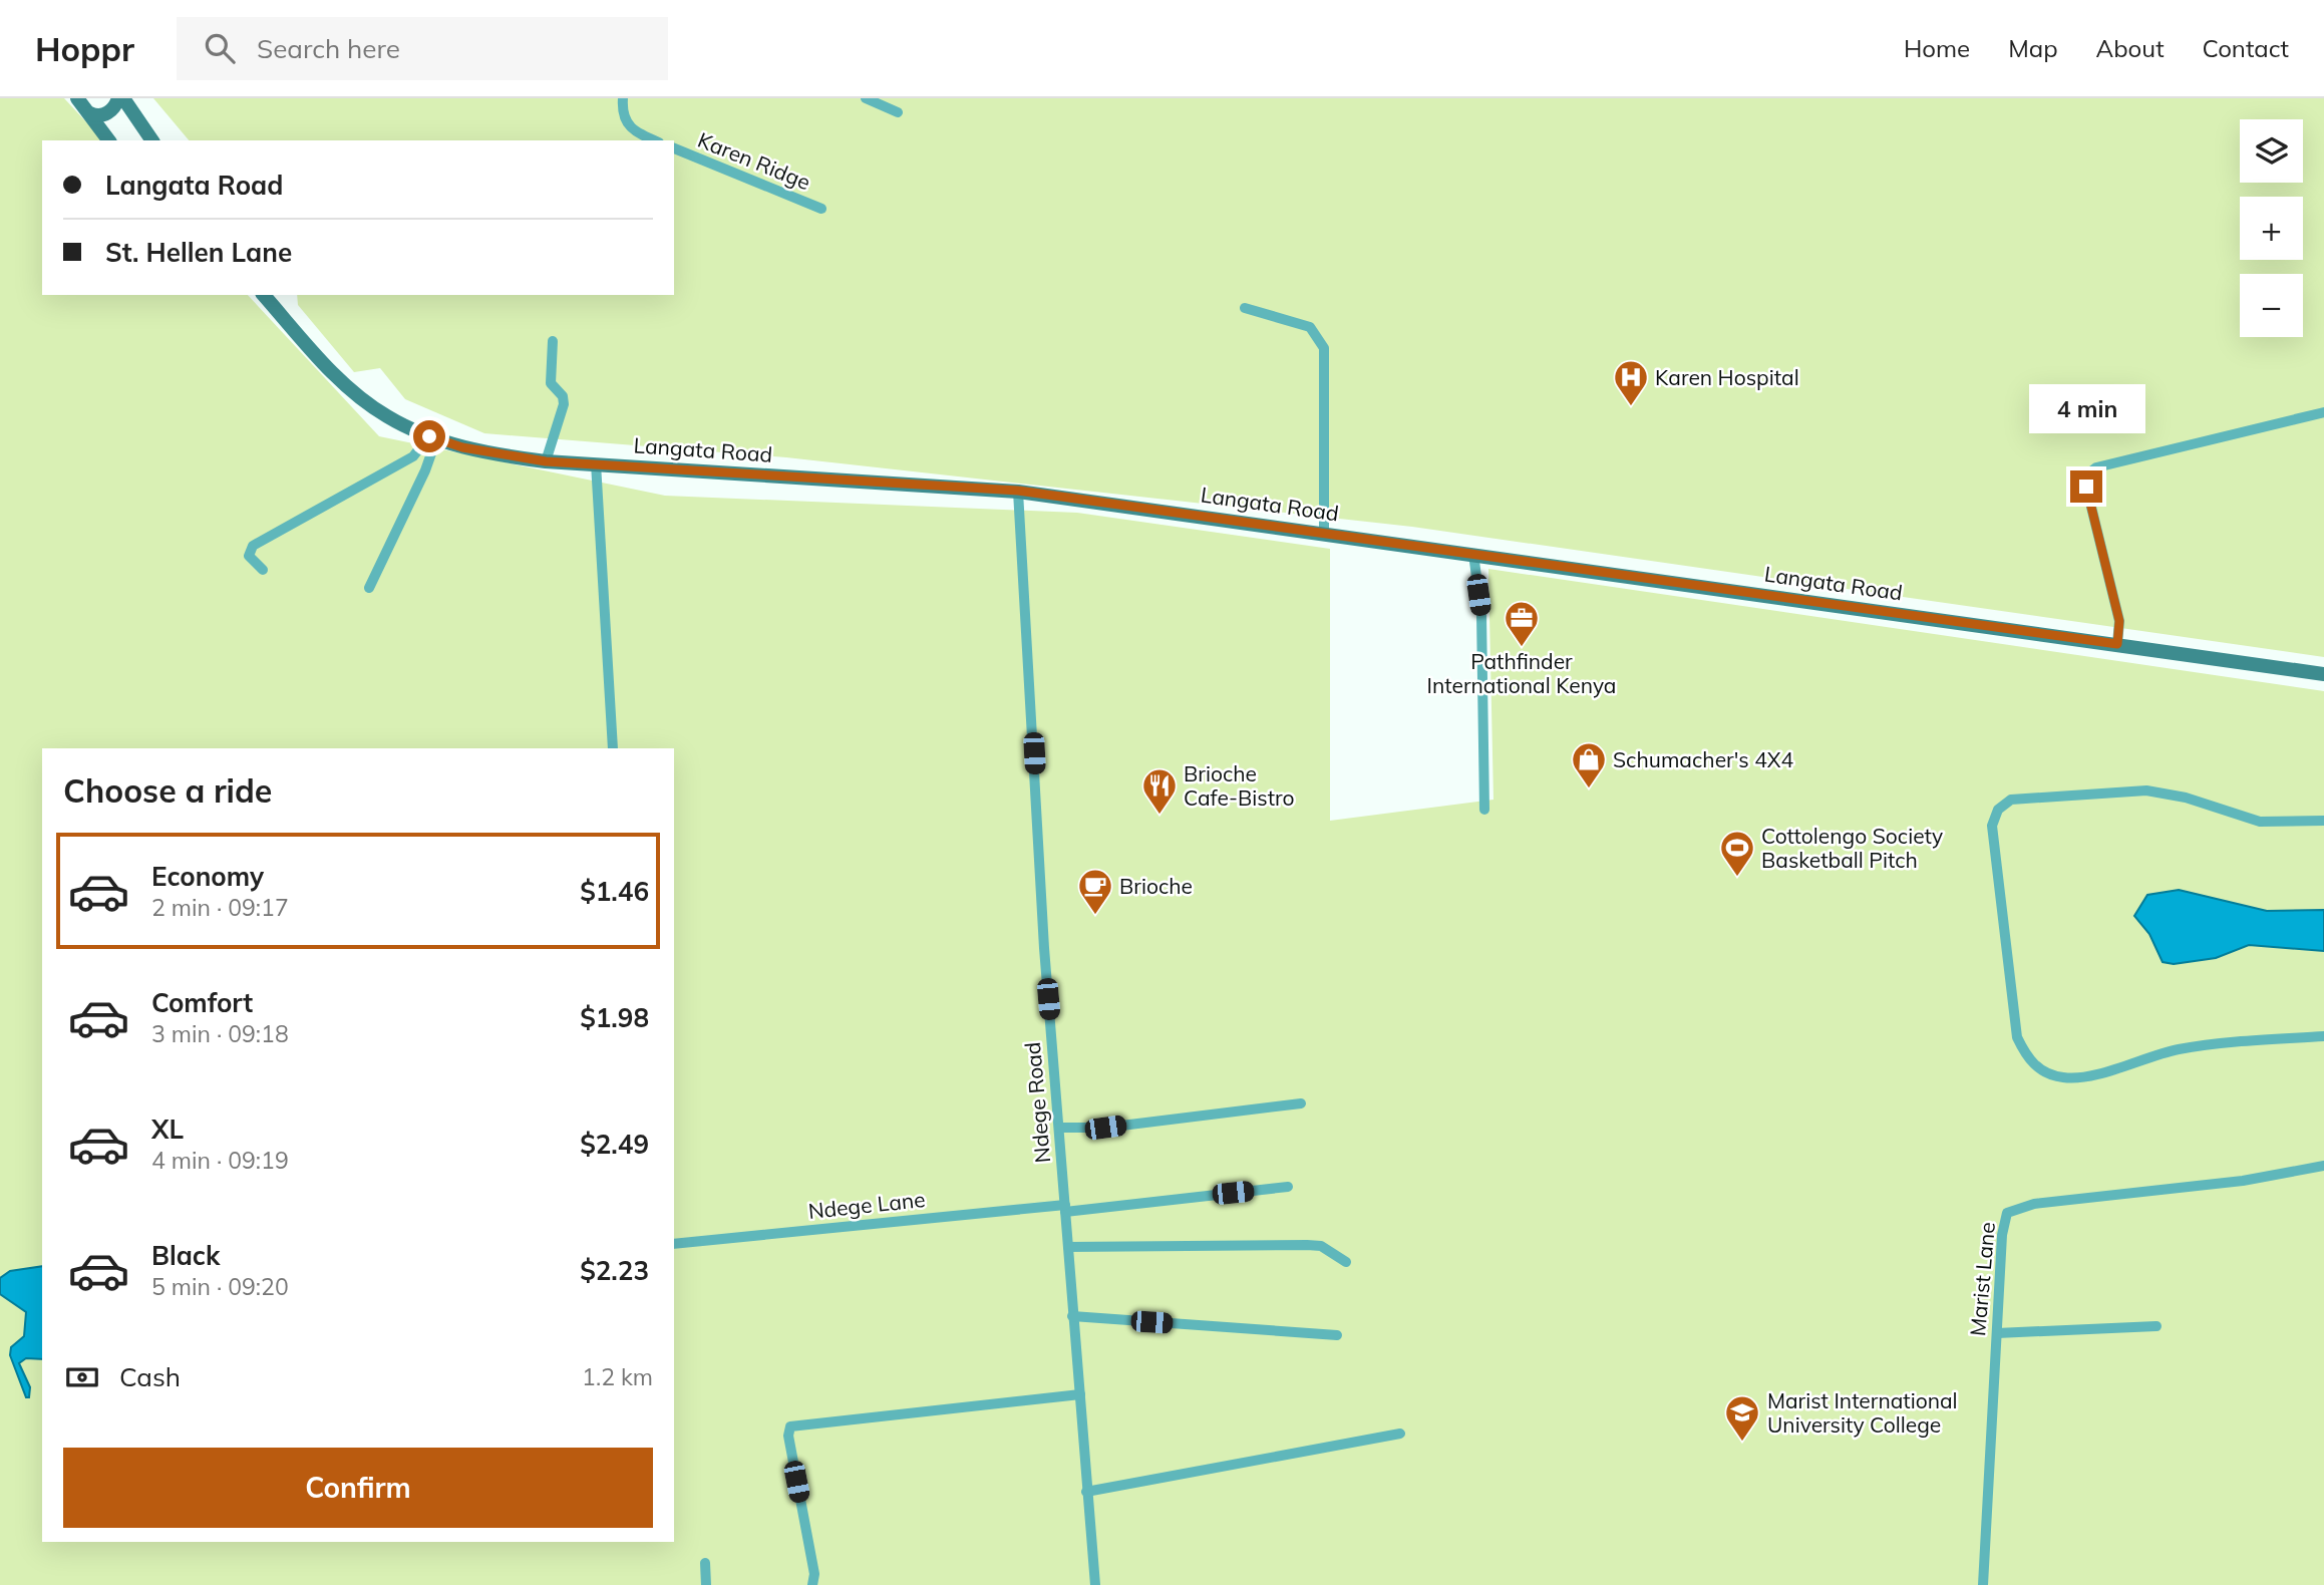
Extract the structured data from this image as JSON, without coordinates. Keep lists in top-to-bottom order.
{
  "streets": {
    "main road": ["Langata Road"],
    "street": [
      "Karen Ridge",
      "Ndege Road",
      "Ndege Lane",
      "Marist Lane"
    ]
  },
  "crossings": [
    ["Langata Road", "Ndege Road"],
    ["Ndege Road", "Ndege Lane"]
  ],
  "places": {
    "hospital": ["Karen Hospital"],
    "office": ["Pathfinder International Kenya"],
    "shop": ["Schumacher's 4X4"],
    "restaurant": ["Brioche Cafe-Bistro"],
    "sports": ["Cottolengo Society Basketball Pitch"],
    "cafe": ["Brioche"],
    "school or university": ["Marist International University College"]
  },
  "page": {
    "header": "Hoppr",
    "search": "Search here",
    "nav": [
      "Home",
      "Map",
      "About",
      "Contact"
    ],
    "map_buttons": ["+", "−"],
    "banner": ["Langata Road", "St. Hellen Lane"],
    "bubble": "4 min",
    "heading": "Choose a ride",
    "list": [
      {
        "name": "Economy",
        "note": "2 min · 09:17",
        "value": "$1.46"
      },
      {
        "name": "Comfort",
        "note": "3 min · 09:18",
        "value": "$1.98"
      },
      {
        "name": "XL",
        "note": "4 min · 09:19",
        "value": "$2.49"
      },
      {
        "name": "Black",
        "note": "5 min · 09:20",
        "value": "$2.23"
      }
    ],
    "pay": ["Cash", "1.2 km"],
    "buttons": "Confirm"
  }
}
